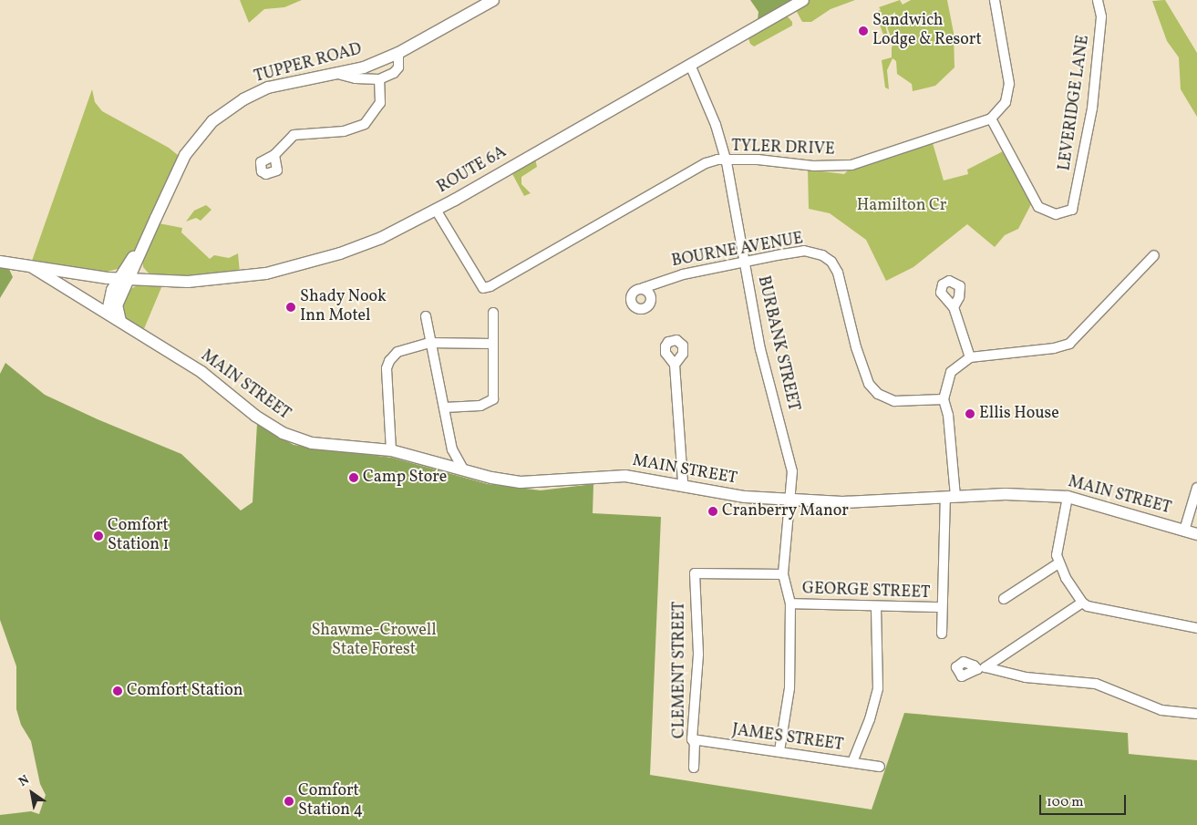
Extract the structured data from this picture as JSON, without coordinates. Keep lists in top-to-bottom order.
{
  "streets": {
    "main road": ["TUPPER ROAD", "ROUTE 6A", "MAIN STREET"],
    "street": [
      "LEVERIDGE LANE",
      "TYLER DRIVE",
      "BOURNE AVENUE",
      "BURBANK STREET",
      "GEORGE STREET",
      "CLEMENT STREET",
      "JAMES STREET"
    ]
  },
  "crossings": [
    ["TUPPER ROAD", "ROUTE 6A"],
    ["LEVERIDGE LANE", "TYLER DRIVE"],
    ["TYLER DRIVE", "ROUTE 6A"],
    ["TYLER DRIVE", "BURBANK STREET"],
    ["ROUTE 6A", "BURBANK STREET"],
    ["ROUTE 6A", "MAIN STREET"],
    ["BOURNE AVENUE", "BURBANK STREET"],
    ["BURBANK STREET", "MAIN STREET"],
    ["BURBANK STREET", "CLEMENT STREET"],
    ["CLEMENT STREET", "JAMES STREET"]
  ],
  "parks": ["Hamilton Cr", "Shawme-Crowell State Forest"],
  "places": [
    "Sandwich Lodge & Resort",
    "Shady Nook Inn Motel",
    "Ellis House",
    "Camp Store",
    "Cranberry Manor",
    "Comfort Station 1",
    "Comfort Station",
    "Comfort Station 4"
  ],
  "scale_bar": "100 m",
  "north": "top left"
}
